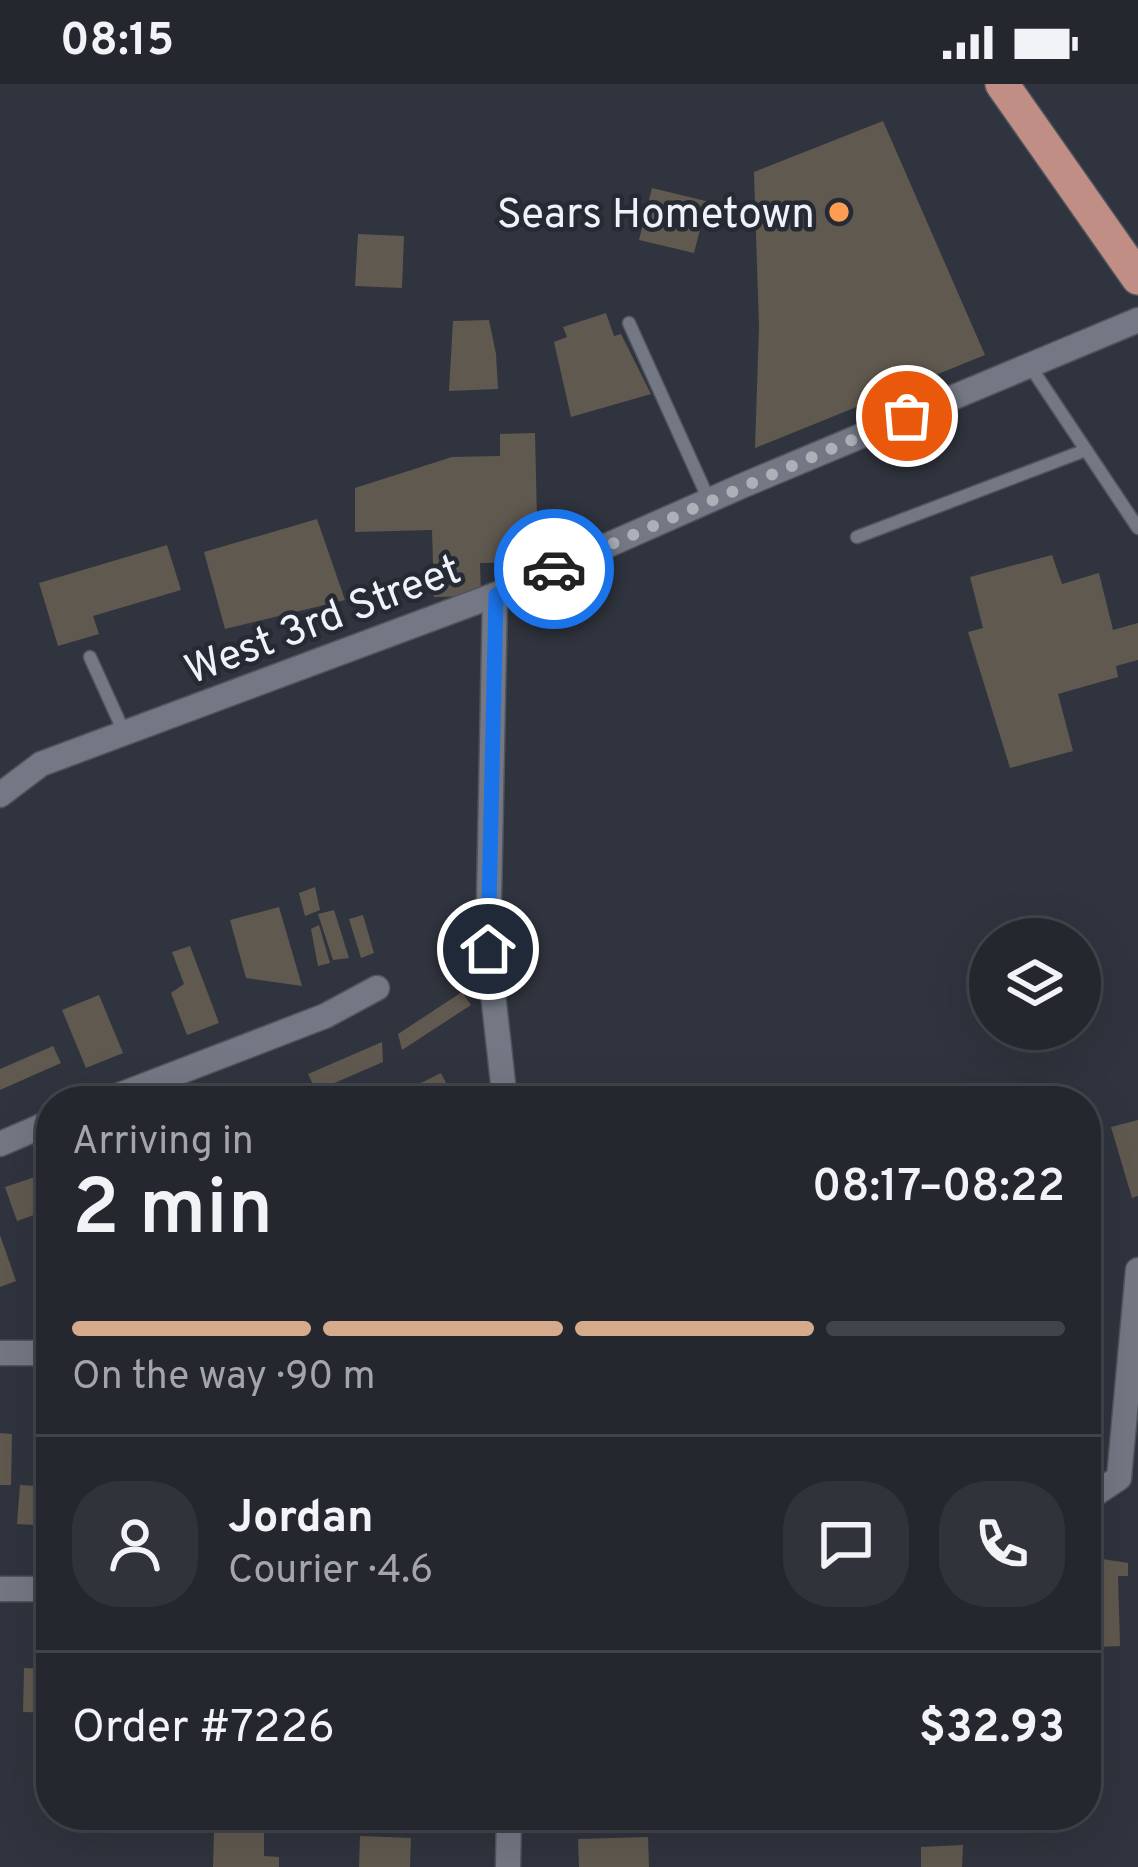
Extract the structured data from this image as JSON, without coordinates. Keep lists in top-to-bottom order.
{
  "streets": {
    "street": ["West 3rd Street"]
  },
  "places": ["Sears Hometown"],
  "page": {
    "status": "08:15",
    "heading": ["2 min", "Arriving in", "08:17–08:22"],
    "panel": [
      "Jordan",
      "Courier · 4.6",
      "Order #7226",
      "$32.93"
    ],
    "bar": "On the way · 90 m"
  }
}
